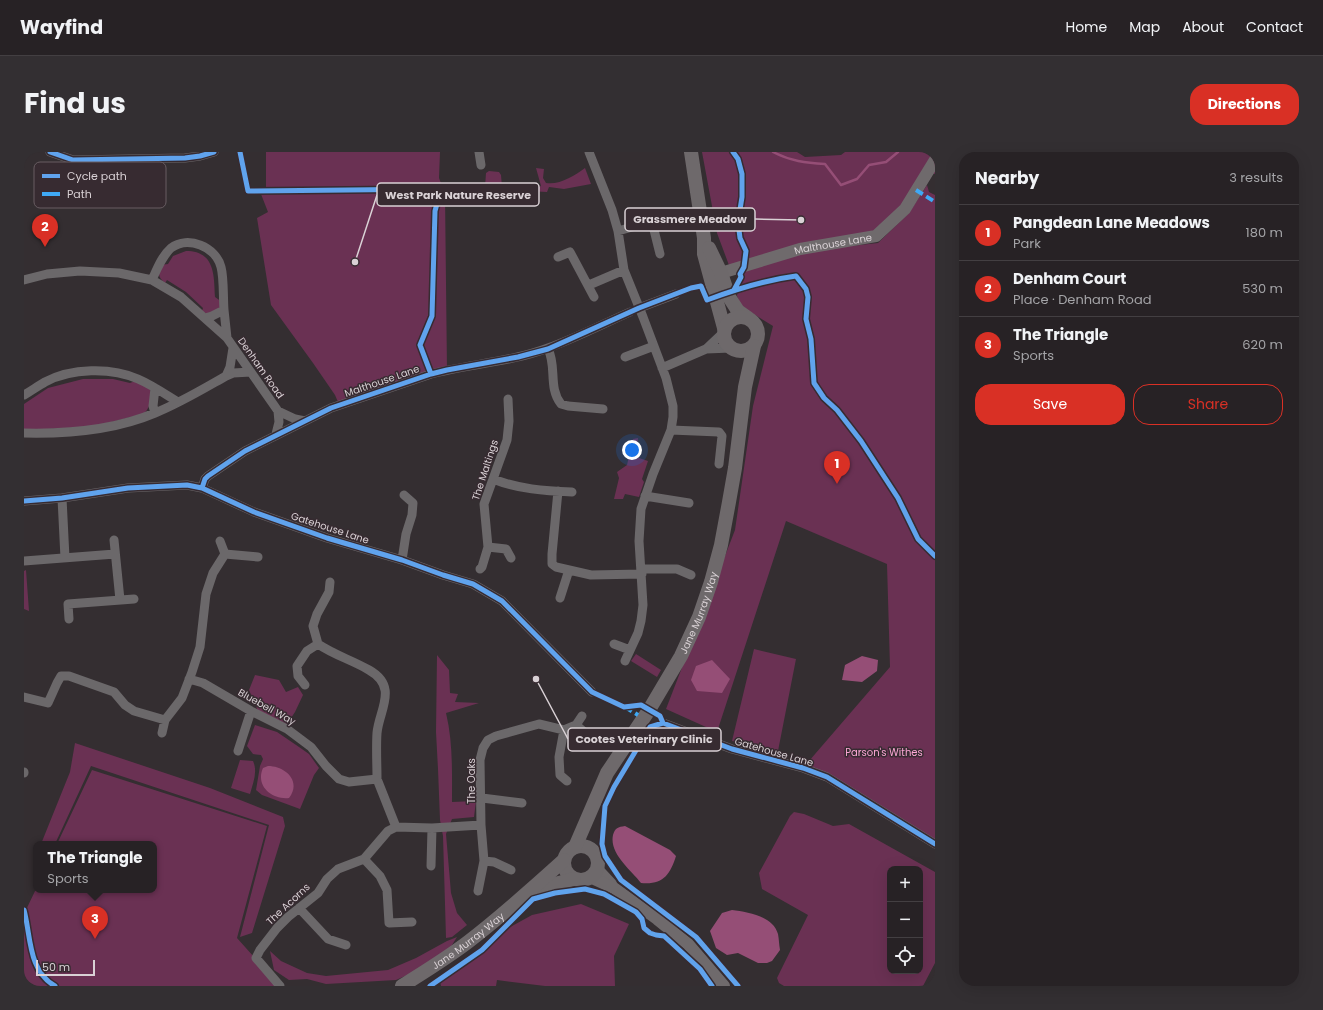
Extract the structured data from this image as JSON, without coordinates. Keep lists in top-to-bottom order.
{
  "streets": {
    "main road": ["Jane Murray Way"],
    "street": [
      "Malthouse Lane",
      "Denham Road",
      "The Maltings",
      "Gatehouse Lane",
      "Bluebell Way",
      "The Oaks",
      "The Acorns"
    ]
  },
  "crossings": [
    ["Malthouse Lane", "Denham Road"],
    ["Malthouse Lane", "Gatehouse Lane"]
  ],
  "parks": ["Parson's Withes"],
  "places": ["Grassmere Meadow", "West Park Nature Reserve", "Cootes Veterinary Clinic"],
  "legend": ["Cycle path", "Path"],
  "scale_bar": "50 m",
  "page": {
    "header": "Wayfind",
    "nav": [
      "Home",
      "Map",
      "About",
      "Contact"
    ],
    "title": "Find us",
    "buttons": [
      "Directions",
      ["Save", "Share"]
    ],
    "heading": ["Nearby", "3 results"],
    "list": [
      {
        "mark": "1",
        "name": "Pangdean Lane Meadows",
        "note": "Park",
        "value": "180 m"
      },
      {
        "mark": "2",
        "name": "Denham Court",
        "note": "Place · Denham Road",
        "value": "530 m"
      },
      {
        "mark": "3",
        "name": "The Triangle",
        "note": "Sports",
        "value": "620 m"
      }
    ],
    "pins": ["2", "1", "3"],
    "popup": ["The Triangle", "Sports"],
    "map_buttons": ["+", "−"],
    "scale": "50 m"
  }
}
